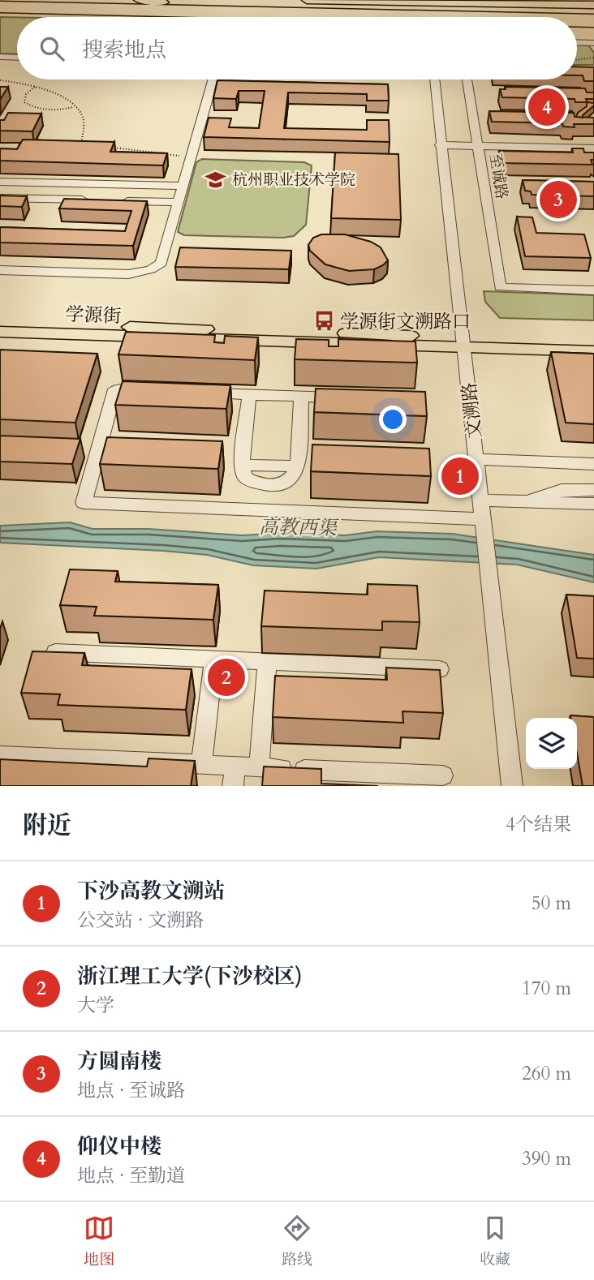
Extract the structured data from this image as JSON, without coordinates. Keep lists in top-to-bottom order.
{
  "streets": {
    "main road": ["学源街"],
    "street": ["至诚路", "文溯路"]
  },
  "crossings": [
    ["学源街", "文溯路"]
  ],
  "water": ["高教西渠"],
  "places": {
    "school or university": ["杭州职业技术学院"],
    "bus stop": ["学源街文溯路口"]
  },
  "page": {
    "search": "搜索地点",
    "pins": [
      "4",
      "3",
      "1",
      "2"
    ],
    "heading": ["附近", "4个结果"],
    "list": [
      {
        "mark": "1",
        "name": "下沙高教文溯站",
        "note": "公交站 · 文溯路",
        "value": "50 m"
      },
      {
        "mark": "2",
        "name": "浙江理工大学(下沙校区)",
        "note": "大学",
        "value": "170 m"
      },
      {
        "mark": "3",
        "name": "方圆南楼",
        "note": "地点 · 至诚路",
        "value": "260 m"
      },
      {
        "mark": "4",
        "name": "仰仪中楼",
        "note": "地点 · 至勤道",
        "value": "390 m"
      }
    ],
    "nav": ["地图", "路线", "收藏"]
  }
}
